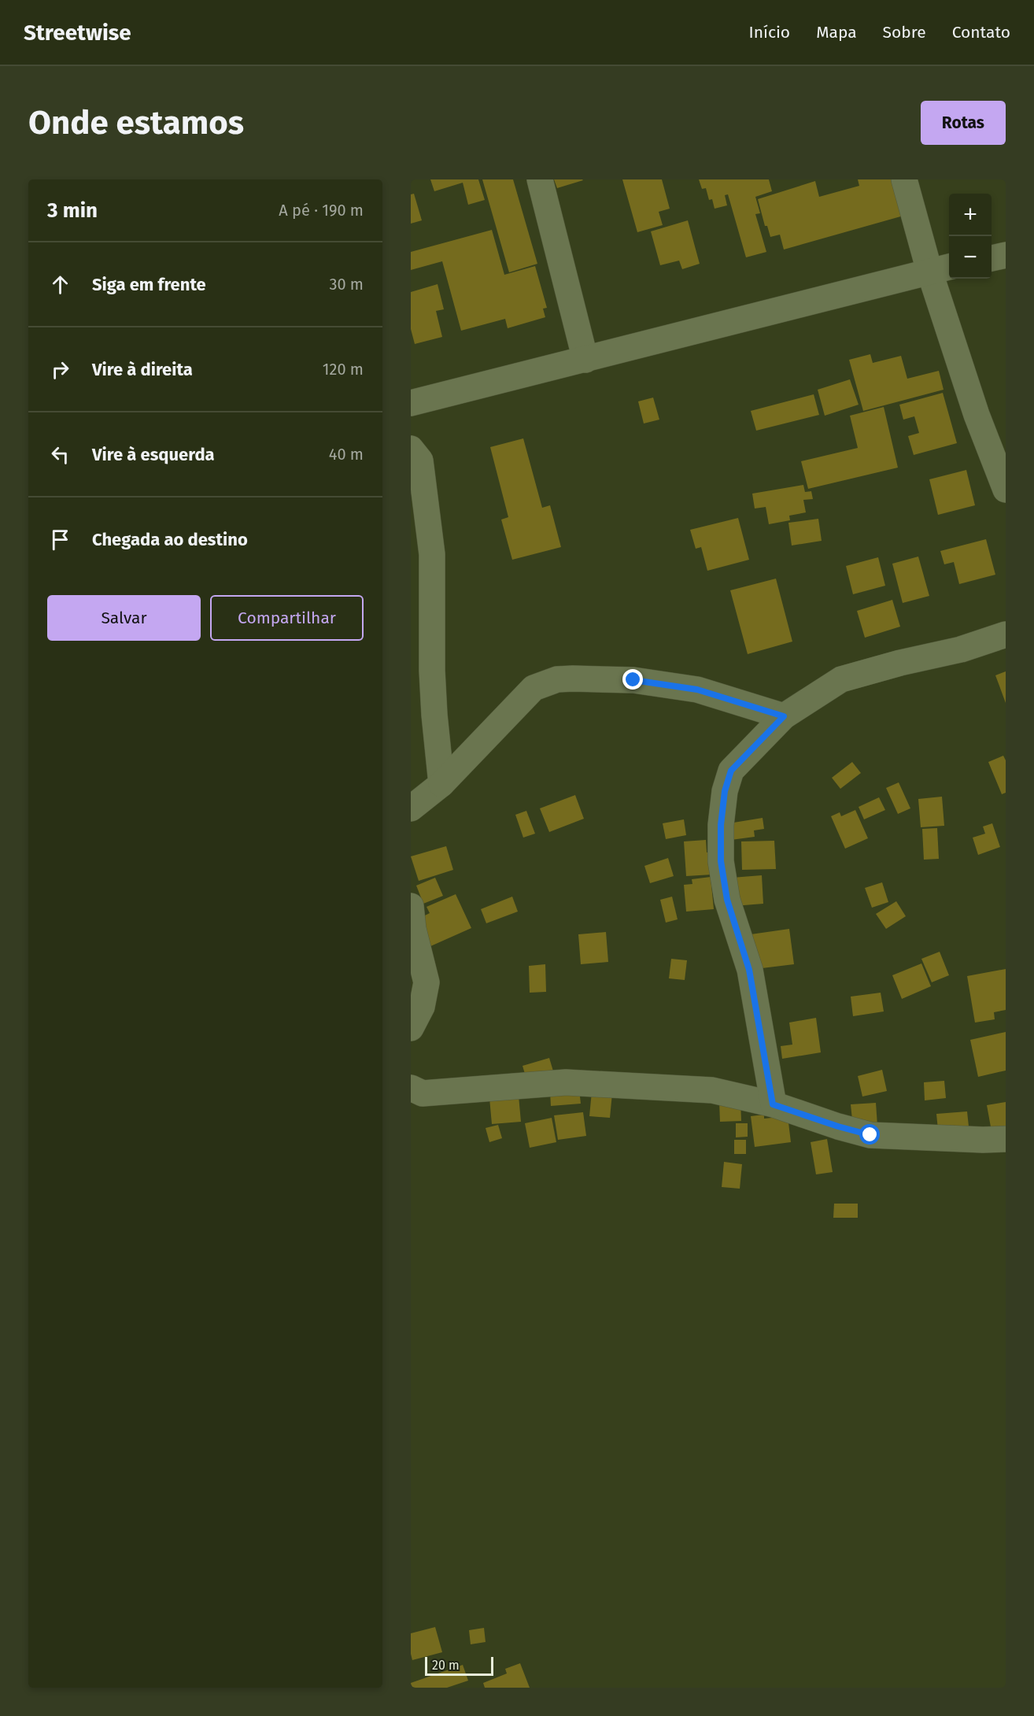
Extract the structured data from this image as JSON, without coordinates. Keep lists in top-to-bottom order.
{
  "scale_bar": "20 m",
  "page": {
    "header": "Streetwise",
    "nav": [
      "Início",
      "Mapa",
      "Sobre",
      "Contato"
    ],
    "buttons": [
      "Rotas",
      ["Salvar", "Compartilhar"]
    ],
    "title": "Onde estamos",
    "heading": ["3 min", "A pé · 190 m"],
    "map_buttons": ["+", "−"],
    "list": [
      ["Siga em frente", "30 m"],
      ["Vire à direita", "120 m"],
      ["Vire à esquerda", "40 m"],
      "Chegada ao destino"
    ],
    "scale": "20 m"
  }
}
